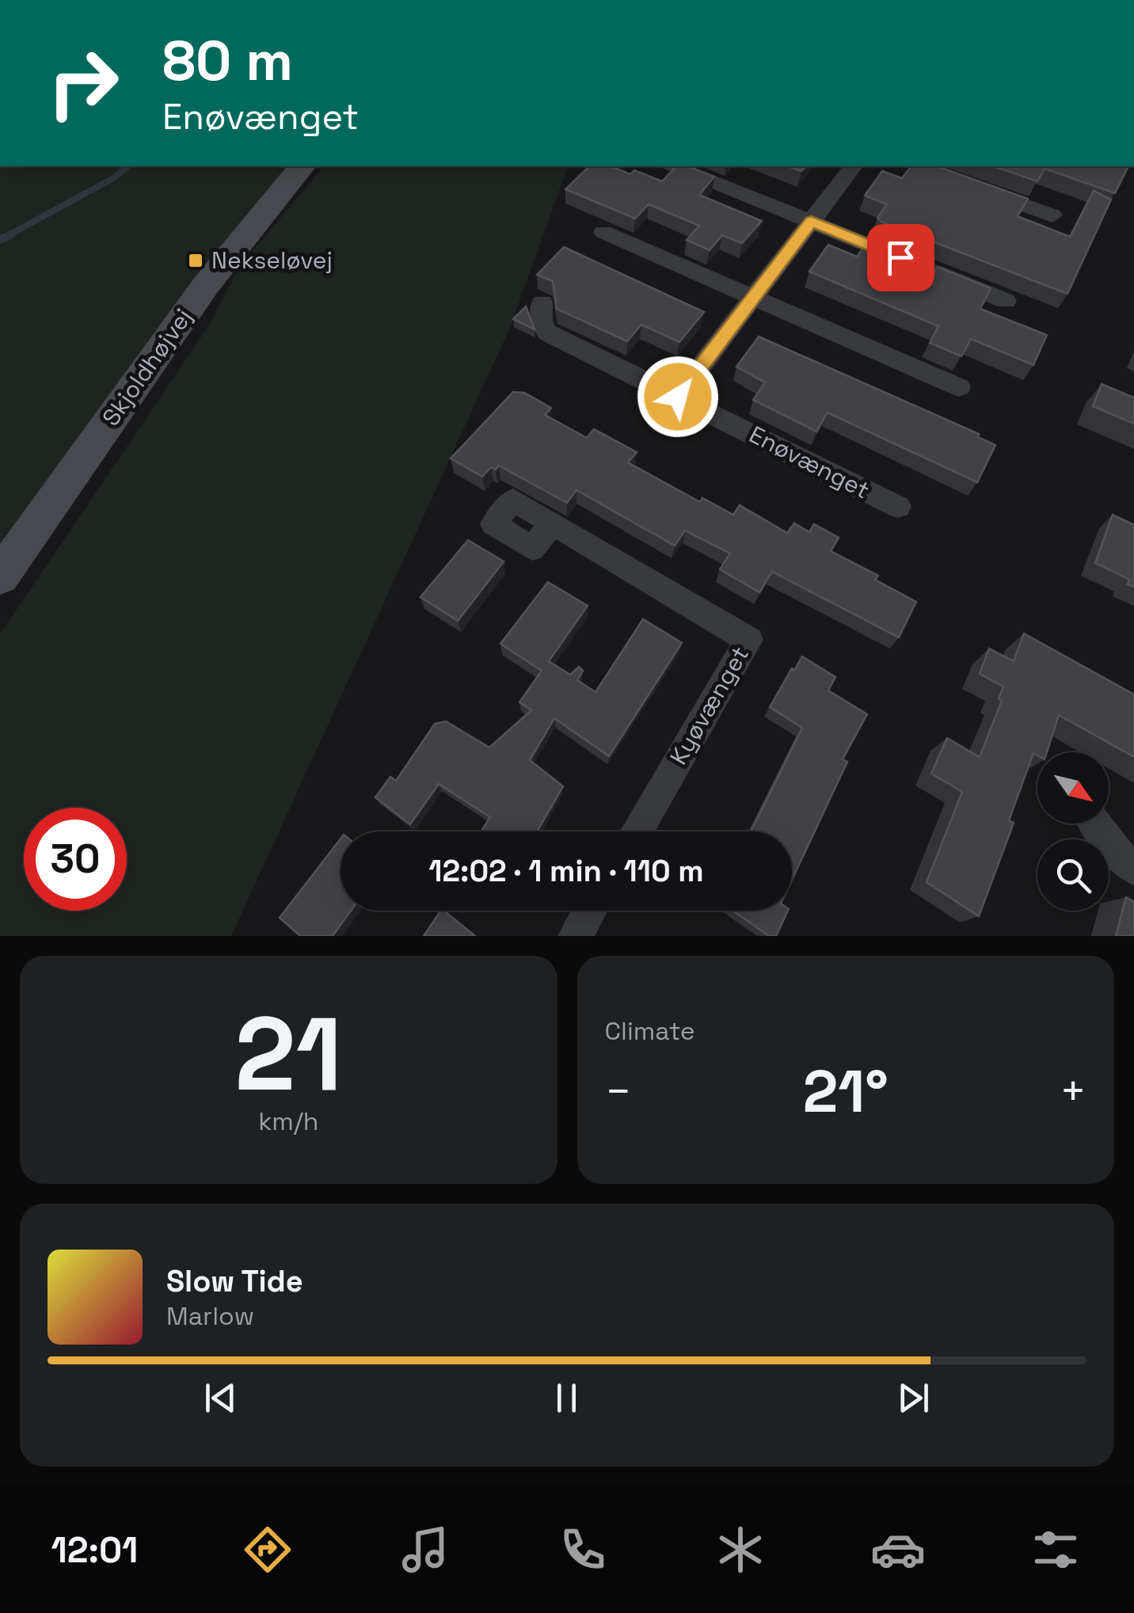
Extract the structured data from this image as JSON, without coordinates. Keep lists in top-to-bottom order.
{
  "streets": {
    "street": ["Skjoldhøjvej", "Enøvænget", "Kyøvænget"]
  },
  "places": {
    "transit": ["Nekseløvej"]
  },
  "north": "bottom right",
  "page": {
    "turn": ["80 m", "Enøvænget"],
    "limit": "30",
    "trip": "12:02 · 1 min · 110 m",
    "tile": [
      ["21", "km/h"],
      "Climate"
    ],
    "heat": ["−", "21°", "+"],
    "song": ["Slow Tide", "Marlow"],
    "tabs": "12:01"
  }
}
